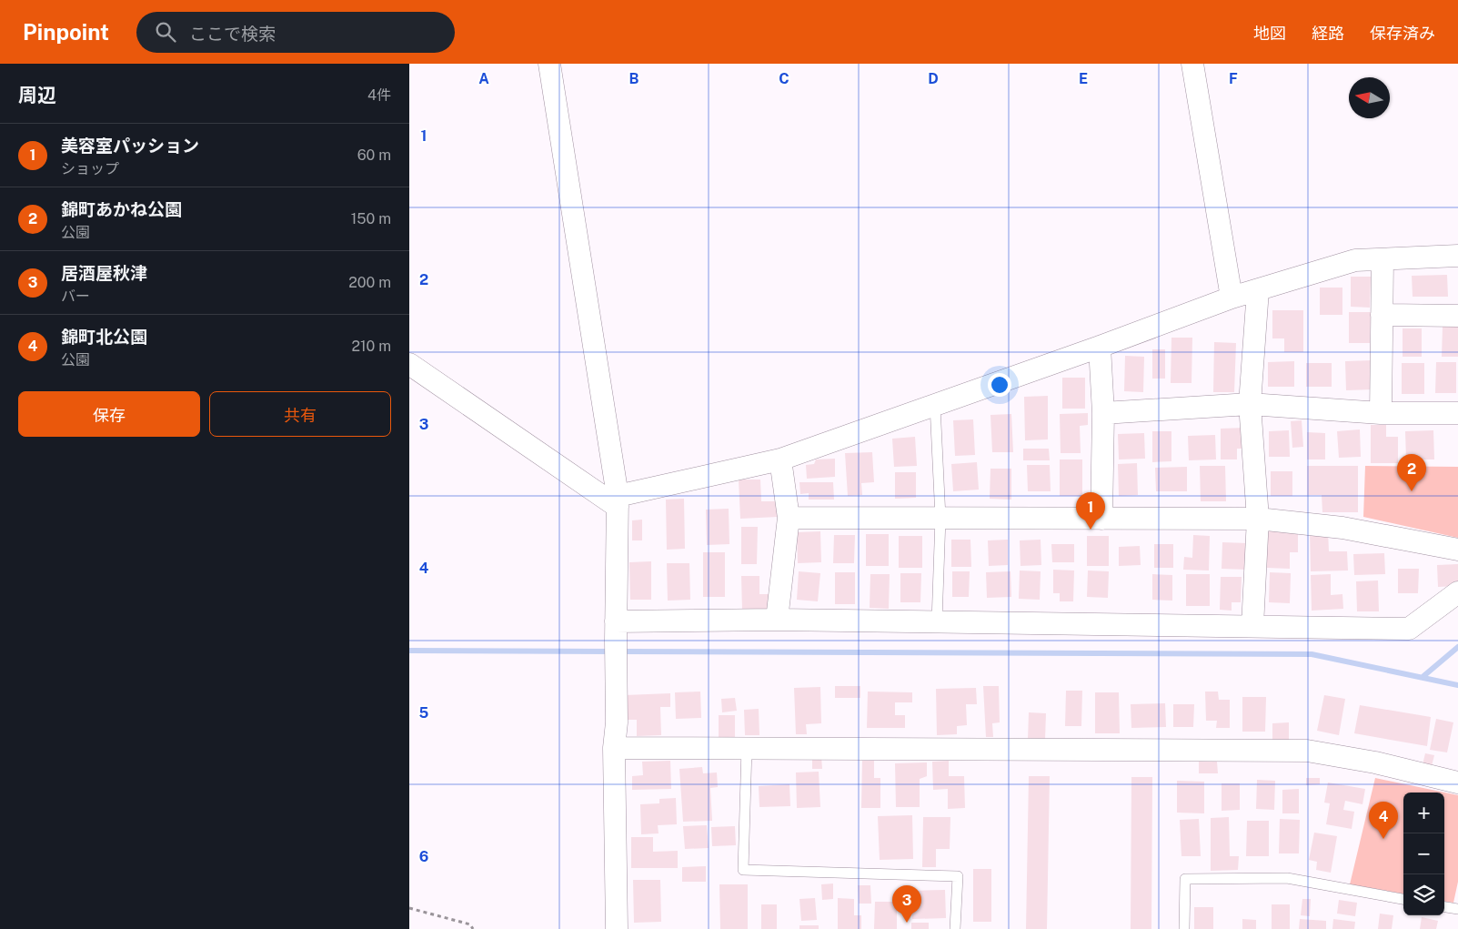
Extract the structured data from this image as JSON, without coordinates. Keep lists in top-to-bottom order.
{
  "north": "left",
  "page": {
    "header": "Pinpoint",
    "search": "ここで検索",
    "nav": ["地図", "経路", "保存済み"],
    "heading": ["周辺", "4件"],
    "list": [
      {
        "mark": "1",
        "name": "美容室パッション",
        "note": "ショップ",
        "value": "60 m"
      },
      {
        "mark": "2",
        "name": "錦町あかね公園",
        "note": "公園",
        "value": "150 m"
      },
      {
        "mark": "3",
        "name": "居酒屋秋津",
        "note": "バー",
        "value": "200 m"
      },
      {
        "mark": "4",
        "name": "錦町北公園",
        "note": "公園",
        "value": "210 m"
      }
    ],
    "buttons": ["保存", "共有"],
    "pins": [
      "2",
      "1",
      "4",
      "3"
    ],
    "map_buttons": ["+", "−"]
  },
  "grid": {
    "columns": [
      "A",
      "B",
      "C",
      "D",
      "E",
      "F"
    ],
    "rows": [
      "1",
      "2",
      "3",
      "4",
      "5",
      "6"
    ]
  }
}
